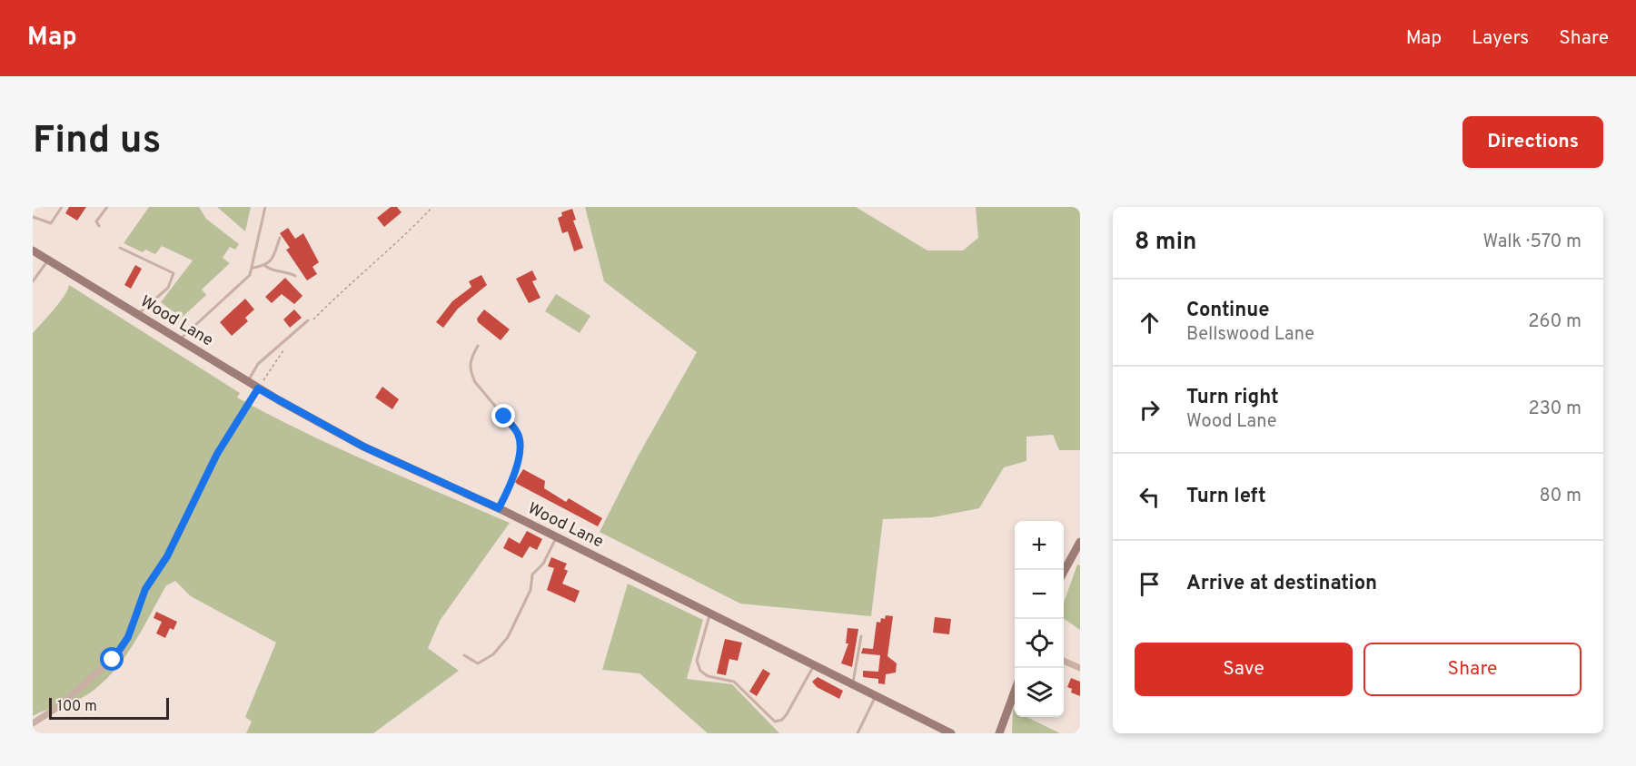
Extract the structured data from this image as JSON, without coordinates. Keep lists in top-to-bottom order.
{
  "streets": {
    "street": ["Wood Lane"]
  },
  "scale_bar": "100 m",
  "page": {
    "header": "Map",
    "nav": ["Map", "Layers", "Share"],
    "buttons": [
      "Directions",
      ["Save", "Share"]
    ],
    "title": "Find us",
    "heading": ["8 min", "Walk · 570 m"],
    "list": [
      ["Continue", "Bellswood Lane", "260 m"],
      ["Turn right", "Wood Lane", "230 m"],
      ["Turn left", "80 m"],
      "Arrive at destination"
    ],
    "map_buttons": ["+", "−"],
    "scale": "100 m"
  }
}
